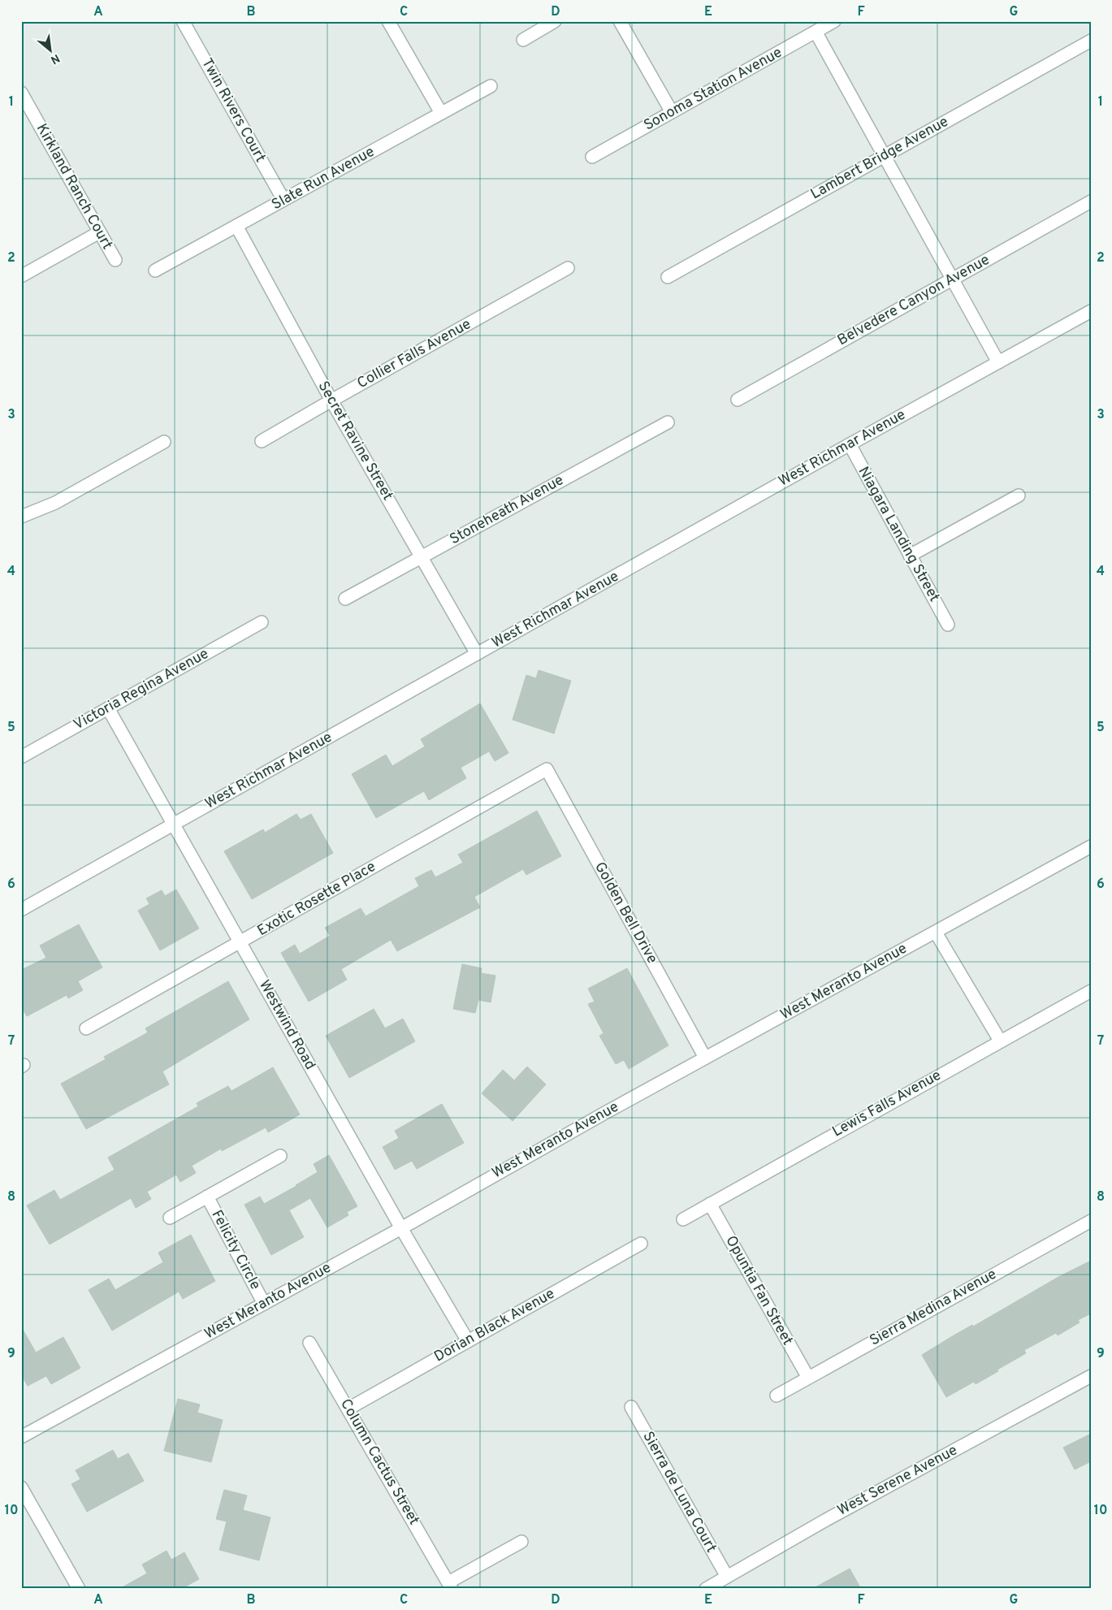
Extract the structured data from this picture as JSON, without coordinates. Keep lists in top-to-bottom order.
{
  "streets": {
    "street": [
      "Sonoma Station Avenue",
      "Twin Rivers Court",
      "Lambert Bridge Avenue",
      "Slate Run Avenue",
      "Kirkland Ranch Court",
      "Belvedere Canyon Avenue",
      "Collier Falls Avenue",
      "Secret Ravine Street",
      "West Richmar Avenue",
      "Stoneheath Avenue",
      "Niagara Landing Street",
      "Victoria Regina Avenue",
      "Exotic Rosette Place",
      "Golden Bell Drive",
      "West Meranto Avenue",
      "Westwind Road",
      "Lewis Falls Avenue",
      "Felicity Circle",
      "Opuntia Fan Street",
      "Sierra Medina Avenue",
      "Dorian Black Avenue",
      "Column Cactus Street",
      "West Serene Avenue",
      "Sierra de Luna Court"
    ]
  },
  "crossings": [
    ["Twin Rivers Court", "Slate Run Avenue"],
    ["Slate Run Avenue", "Secret Ravine Street"],
    ["Collier Falls Avenue", "Secret Ravine Street"],
    ["Secret Ravine Street", "West Richmar Avenue"],
    ["Secret Ravine Street", "Stoneheath Avenue"],
    ["West Richmar Avenue", "Niagara Landing Street"],
    ["West Richmar Avenue", "Westwind Road"],
    ["Victoria Regina Avenue", "Westwind Road"],
    ["Exotic Rosette Place", "Golden Bell Drive"],
    ["Exotic Rosette Place", "Westwind Road"],
    ["Golden Bell Drive", "West Meranto Avenue"],
    ["West Meranto Avenue", "Westwind Road"],
    ["West Meranto Avenue", "Felicity Circle"],
    ["Westwind Road", "Dorian Black Avenue"],
    ["Lewis Falls Avenue", "Opuntia Fan Street"],
    ["Opuntia Fan Street", "Sierra Medina Avenue"],
    ["Dorian Black Avenue", "Column Cactus Street"],
    ["West Serene Avenue", "Sierra de Luna Court"]
  ],
  "north": "bottom right",
  "grid": {
    "columns": [
      "A",
      "B",
      "C",
      "D",
      "E",
      "F",
      "G"
    ],
    "rows": [
      "1",
      "2",
      "3",
      "4",
      "5",
      "6",
      "7",
      "8",
      "9",
      "10"
    ]
  }
}
